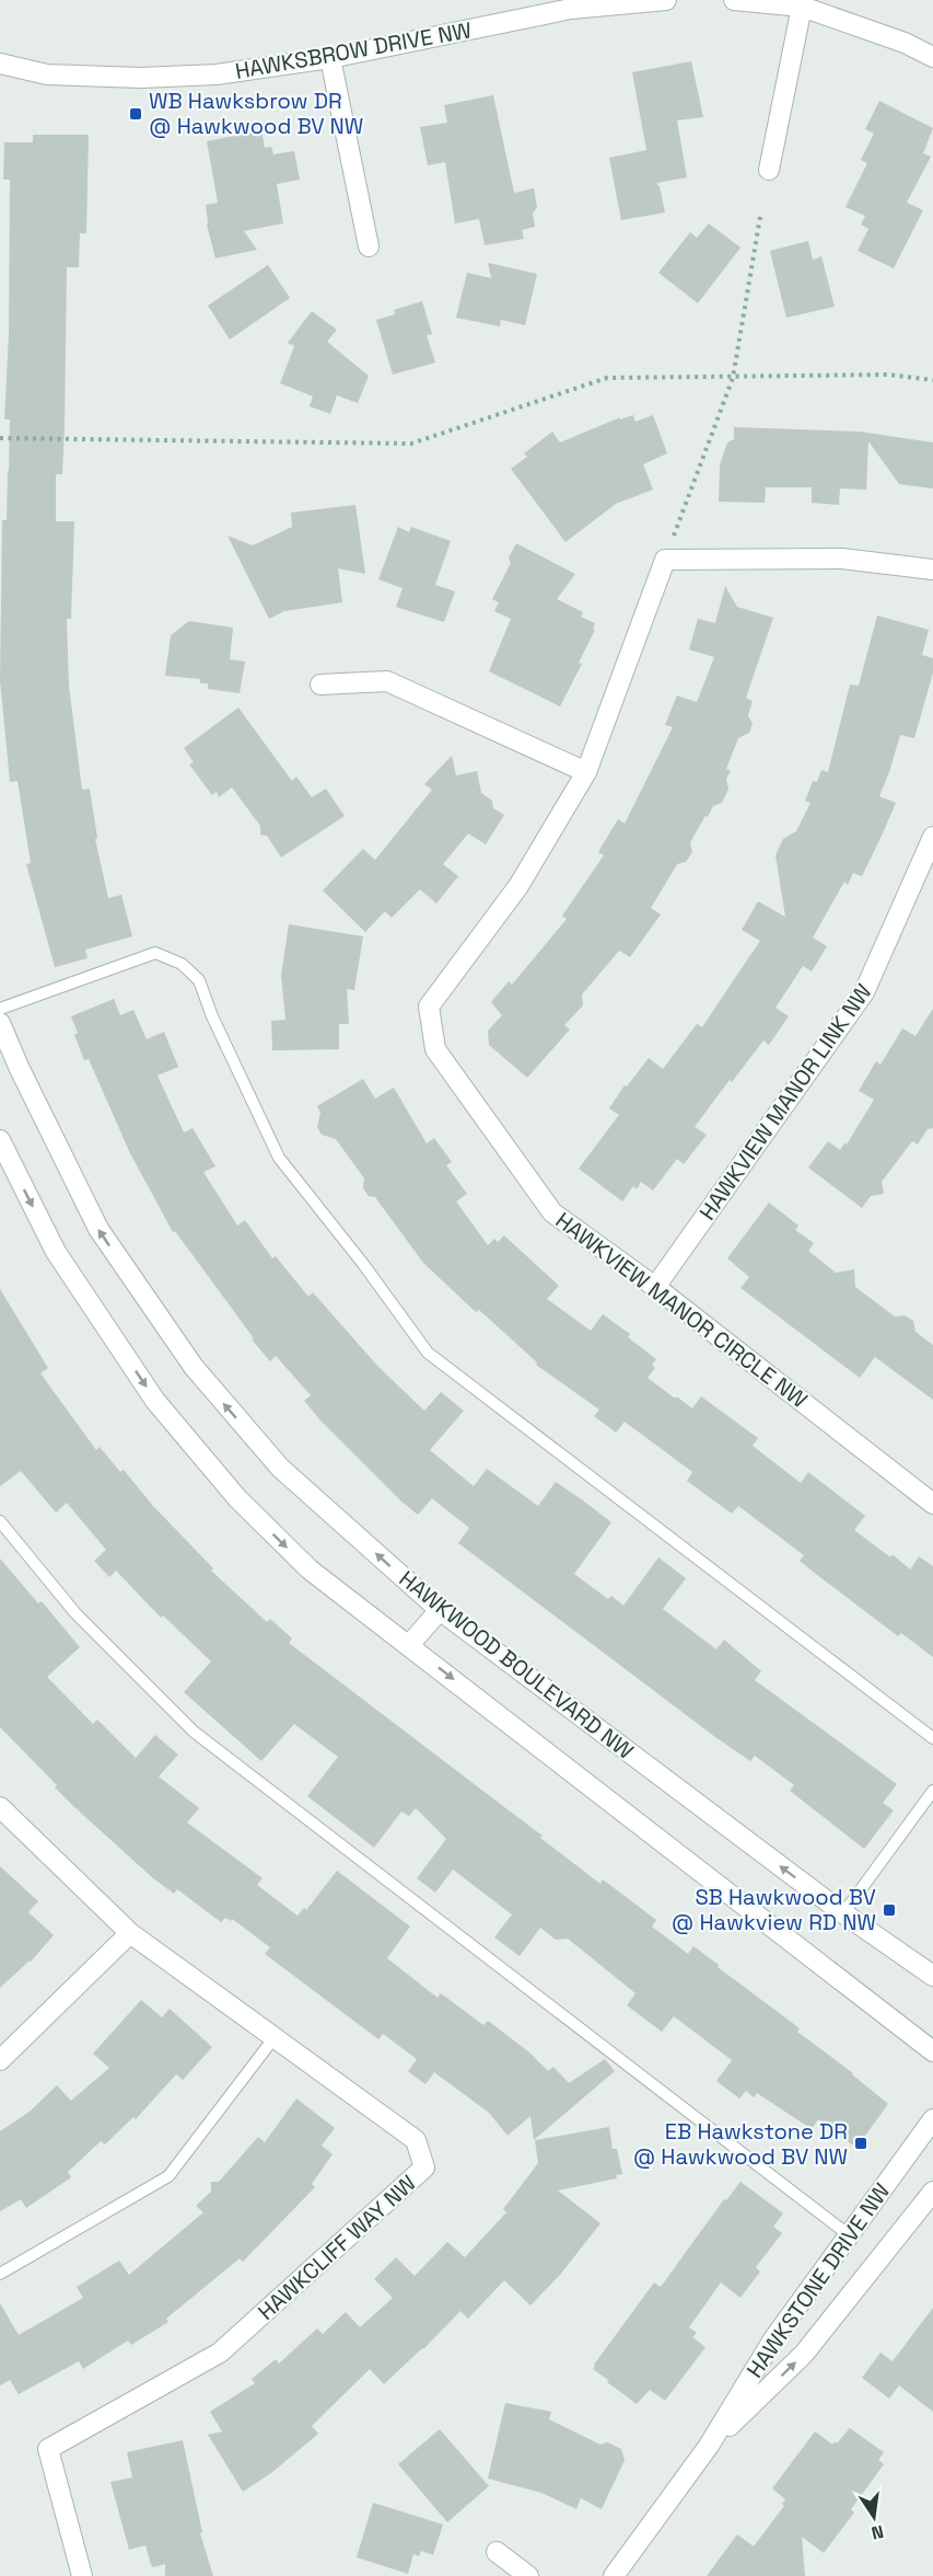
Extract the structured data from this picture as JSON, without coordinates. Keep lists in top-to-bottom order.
{
  "streets": {
    "street": [
      "HAWKSBROW DRIVE NW",
      "HAWKVIEW MANOR LINK NW",
      "HAWKVIEW MANOR CIRCLE NW",
      "HAWKWOOD BOULEVARD NW",
      "HAWKCLIFF WAY NW",
      "HAWKSTONE DRIVE NW"
    ]
  },
  "crossings": [
    ["HAWKVIEW MANOR LINK NW", "HAWKVIEW MANOR CIRCLE NW"]
  ],
  "places": {
    "transit": ["WB Hawksbrow DR @ Hawkwood BV NW", "SB Hawkwood BV @ Hawkview RD NW", "EB Hawkstone DR @ Hawkwood BV NW"]
  },
  "north": "bottom"
}
